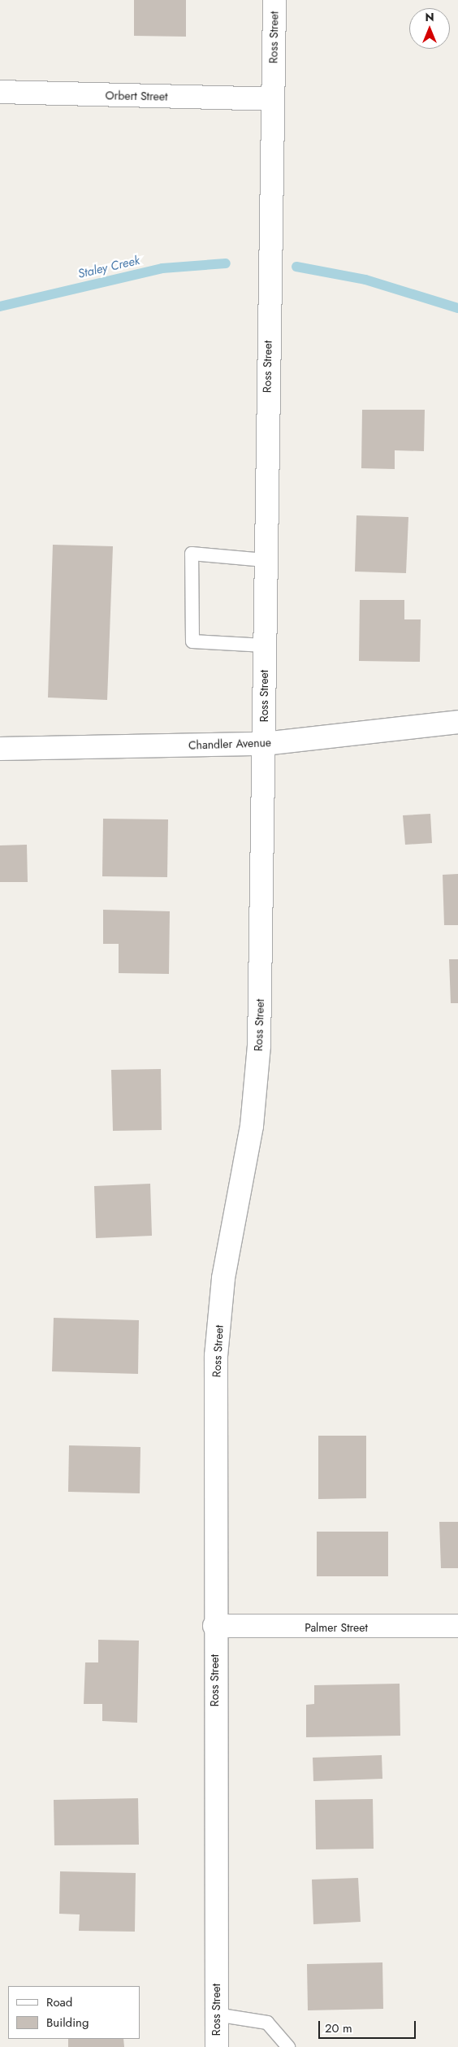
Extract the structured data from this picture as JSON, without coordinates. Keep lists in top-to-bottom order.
{
  "streets": {
    "street": [
      "Ross Street",
      "Orbert Street",
      "Chandler Avenue",
      "Palmer Street"
    ]
  },
  "crossings": [
    ["Ross Street", "Orbert Street"],
    ["Ross Street", "Chandler Avenue"],
    ["Ross Street", "Palmer Street"]
  ],
  "water": ["Staley Creek"],
  "legend": ["Road", "Building"],
  "scale_bar": "20 m",
  "north": "top"
}
